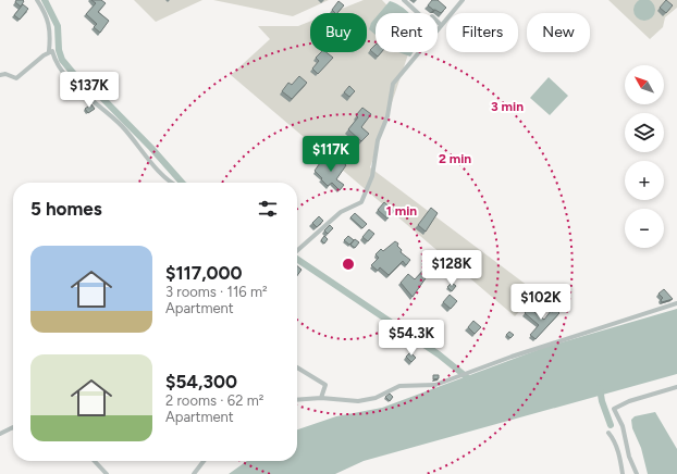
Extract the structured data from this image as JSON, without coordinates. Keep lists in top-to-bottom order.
{
  "north": "top left",
  "page": {
    "chip": [
      "Buy",
      "Rent",
      "Filters",
      "New"
    ],
    "map_buttons": ["+", "−"],
    "price": [
      "$137K",
      "$117K",
      "$128K",
      "$102K",
      "$54.3K"
    ],
    "heading": "5 homes",
    "list": [
      {
        "name": "$117,000",
        "note": "3 rooms · 116 m² · Apartment"
      },
      {
        "name": "$54,300",
        "note": "2 rooms · 62 m² · Apartment"
      }
    ]
  },
  "rings": ["3 min", "2 min", "1 min"]
}
